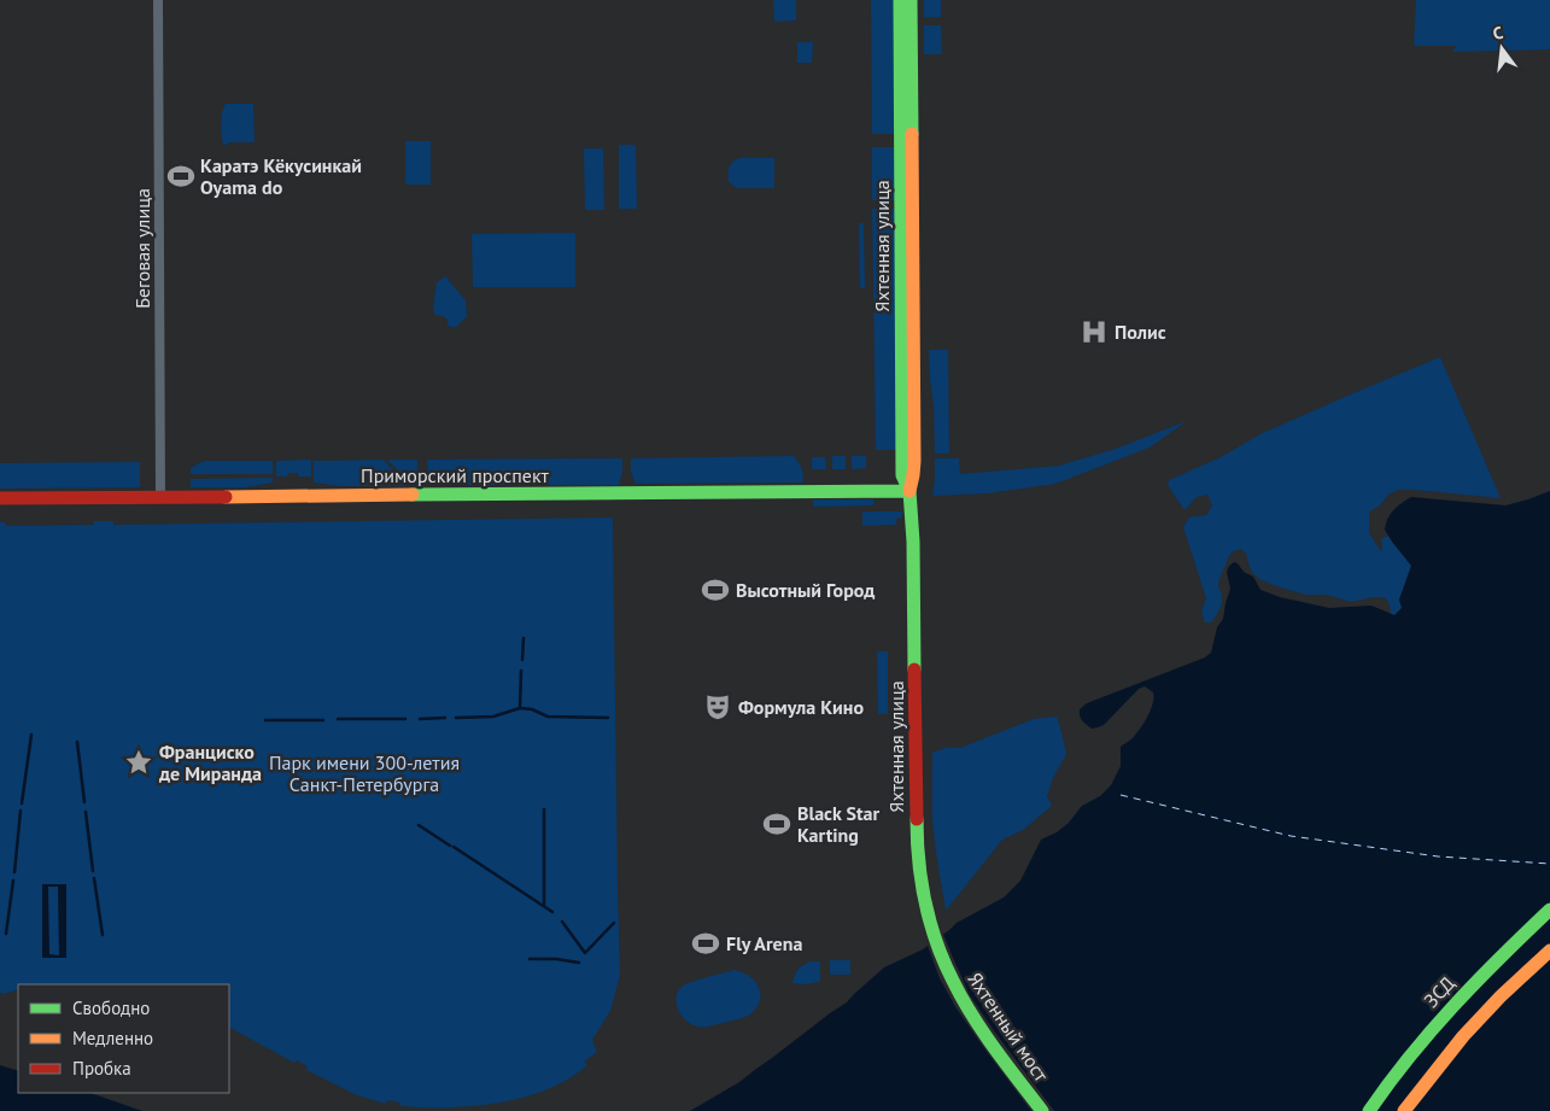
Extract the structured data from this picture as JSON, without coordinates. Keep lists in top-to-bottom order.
{
  "streets": {
    "main road": [
      "Яхтенная улица",
      "Приморский проспект",
      "ЗСД",
      "Яхтенный мост"
    ],
    "street": ["Беговая улица"]
  },
  "crossings": [
    ["Яхтенная улица", "Приморский проспект"],
    ["Яхтенная улица", "Яхтенный мост"],
    ["Беговая улица", "Приморский проспект"]
  ],
  "parks": ["Парк имени 300-летия Санкт-Петербурга"],
  "places": {
    "sports": [
      "Каратэ Кёкусинкай Oyama do",
      "Высотный Город",
      "Black Star Karting",
      "Fly Arena"
    ],
    "hospital": ["Полис"],
    "theatre": ["Формула Кино"],
    "place": ["Франциско де Миранда"]
  },
  "legend": ["Свободно", "Медленно", "Пробка"],
  "north": "top"
}
